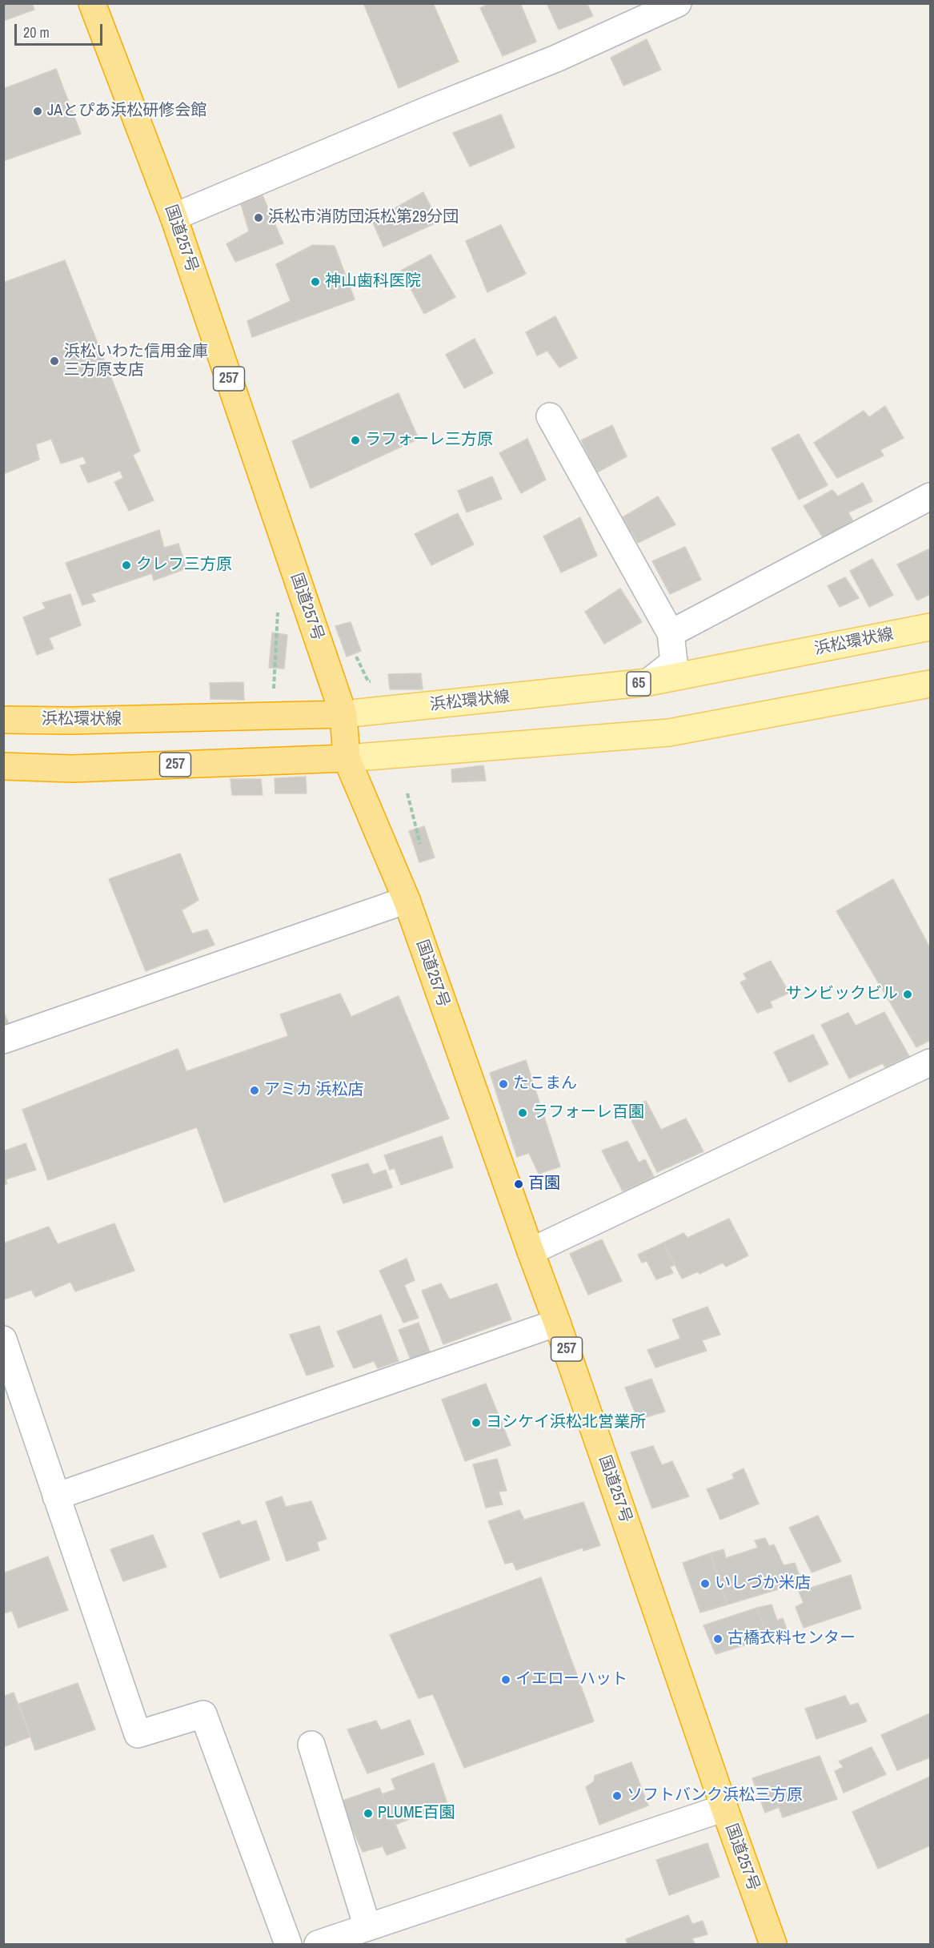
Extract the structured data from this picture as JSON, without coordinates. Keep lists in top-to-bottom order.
{
  "streets": {
    "highway": ["国道257号", "257", "浜松環状線"],
    "main road": ["65"]
  },
  "crossings": [
    ["国道257号", "257"],
    ["国道257号", "浜松環状線"]
  ],
  "places": [
    "JAとぴあ浜松研修会館",
    "浜松市消防団浜松第29分団",
    "神山歯科医院",
    "浜松いわた信用金庫 三方原支店",
    "ラフォーレ三方原",
    "クレフ三方原",
    "サンビックビル",
    "たこまん",
    "アミカ 浜松店",
    "ラフォーレ百園",
    "百園",
    "ヨシケイ浜松北営業所",
    "いしづか米店",
    "古橋衣料センター",
    "イエローハット",
    "ソフトバンク浜松三方原",
    "PLUME百園"
  ],
  "scale_bar": "20 m"
}
